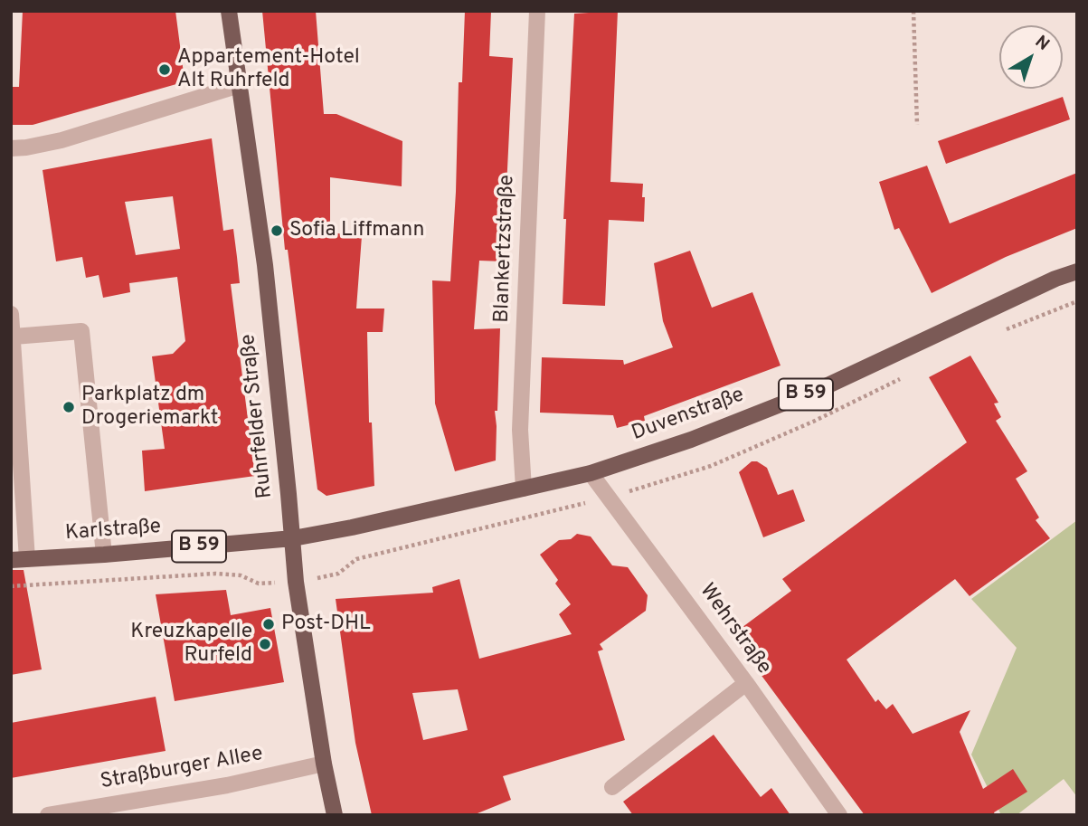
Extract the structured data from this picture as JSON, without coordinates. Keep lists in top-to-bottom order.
{
  "streets": {
    "main road": [
      "B 59",
      "Duvenstraße",
      "Ruhrfelder Straße",
      "Karlstraße"
    ],
    "street": ["Blankertzstraße", "Wehrstraße", "Straßburger Allee"]
  },
  "crossings": [
    ["Blankertzstraße", "Duvenstraße"],
    ["Duvenstraße", "Ruhrfelder Straße"],
    ["Duvenstraße", "Karlstraße"],
    ["Duvenstraße", "Wehrstraße"],
    ["Ruhrfelder Straße", "Karlstraße"],
    ["Ruhrfelder Straße", "Straßburger Allee"]
  ],
  "places": [
    "Appartement-Hotel Alt Ruhrfeld",
    "Sofia Liffmann",
    "Parkplatz dm Drogeriemarkt",
    "Post-DHL",
    "Kreuzkapelle Rurfeld"
  ],
  "north": "top right"
}
